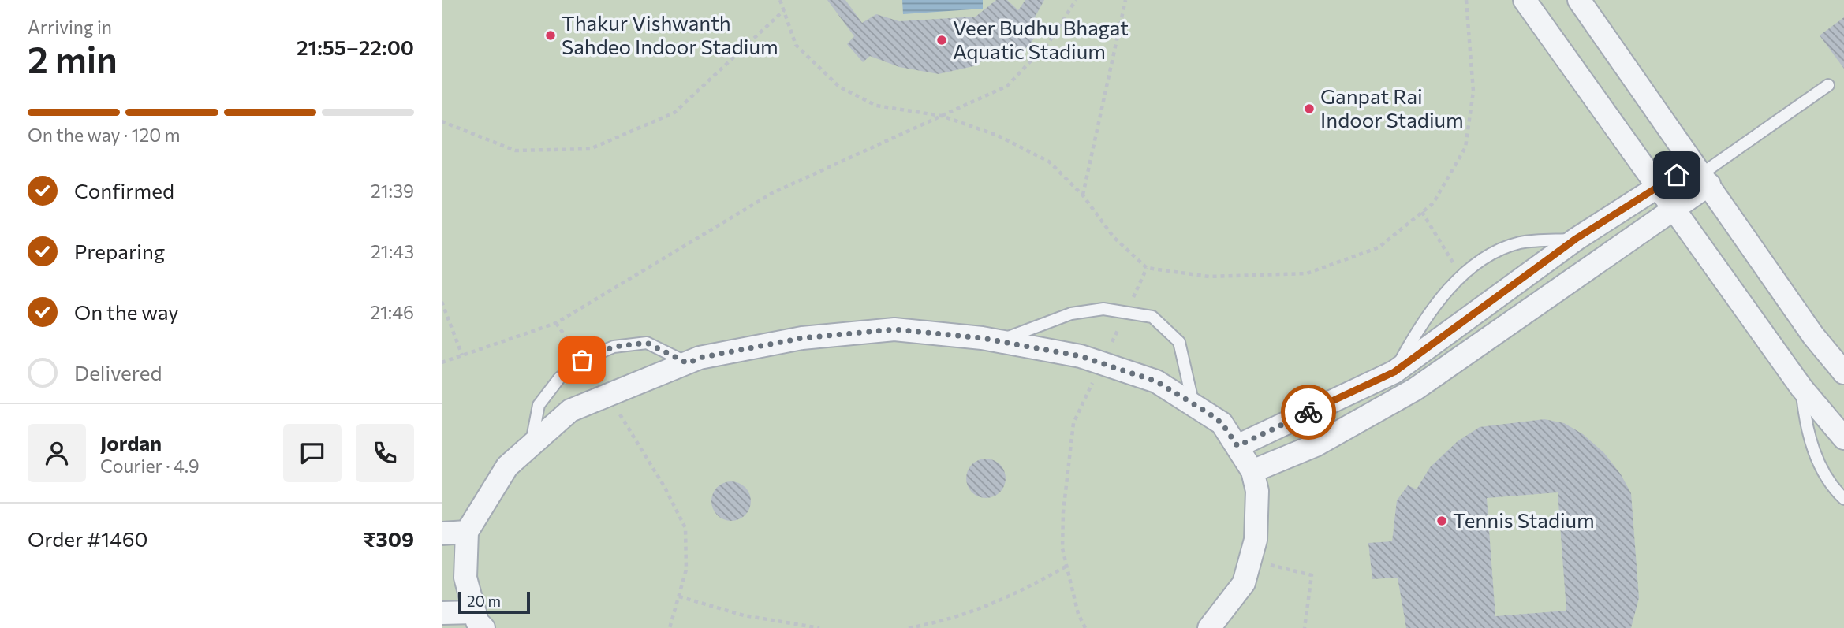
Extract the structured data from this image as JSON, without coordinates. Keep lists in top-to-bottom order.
{
  "places": [
    "Thakur Vishwanth Sahdeo Indoor Stadium",
    "Veer Budhu Bhagat Aquatic Stadium",
    "Ganpat Rai Indoor Stadium",
    "Tennis Stadium"
  ],
  "scale_bar": "20 m",
  "page": {
    "heading": ["2 min", "Arriving in", "21:55–22:00"],
    "panel": [
      "Jordan",
      "Courier · 4.9",
      "Order #1460",
      "₹309"
    ],
    "bar": "On the way · 120 m",
    "list": [
      ["Confirmed", "21:39"],
      ["Preparing", "21:43"],
      ["On the way", "21:46"],
      "Delivered"
    ],
    "scale": "20 m"
  }
}
